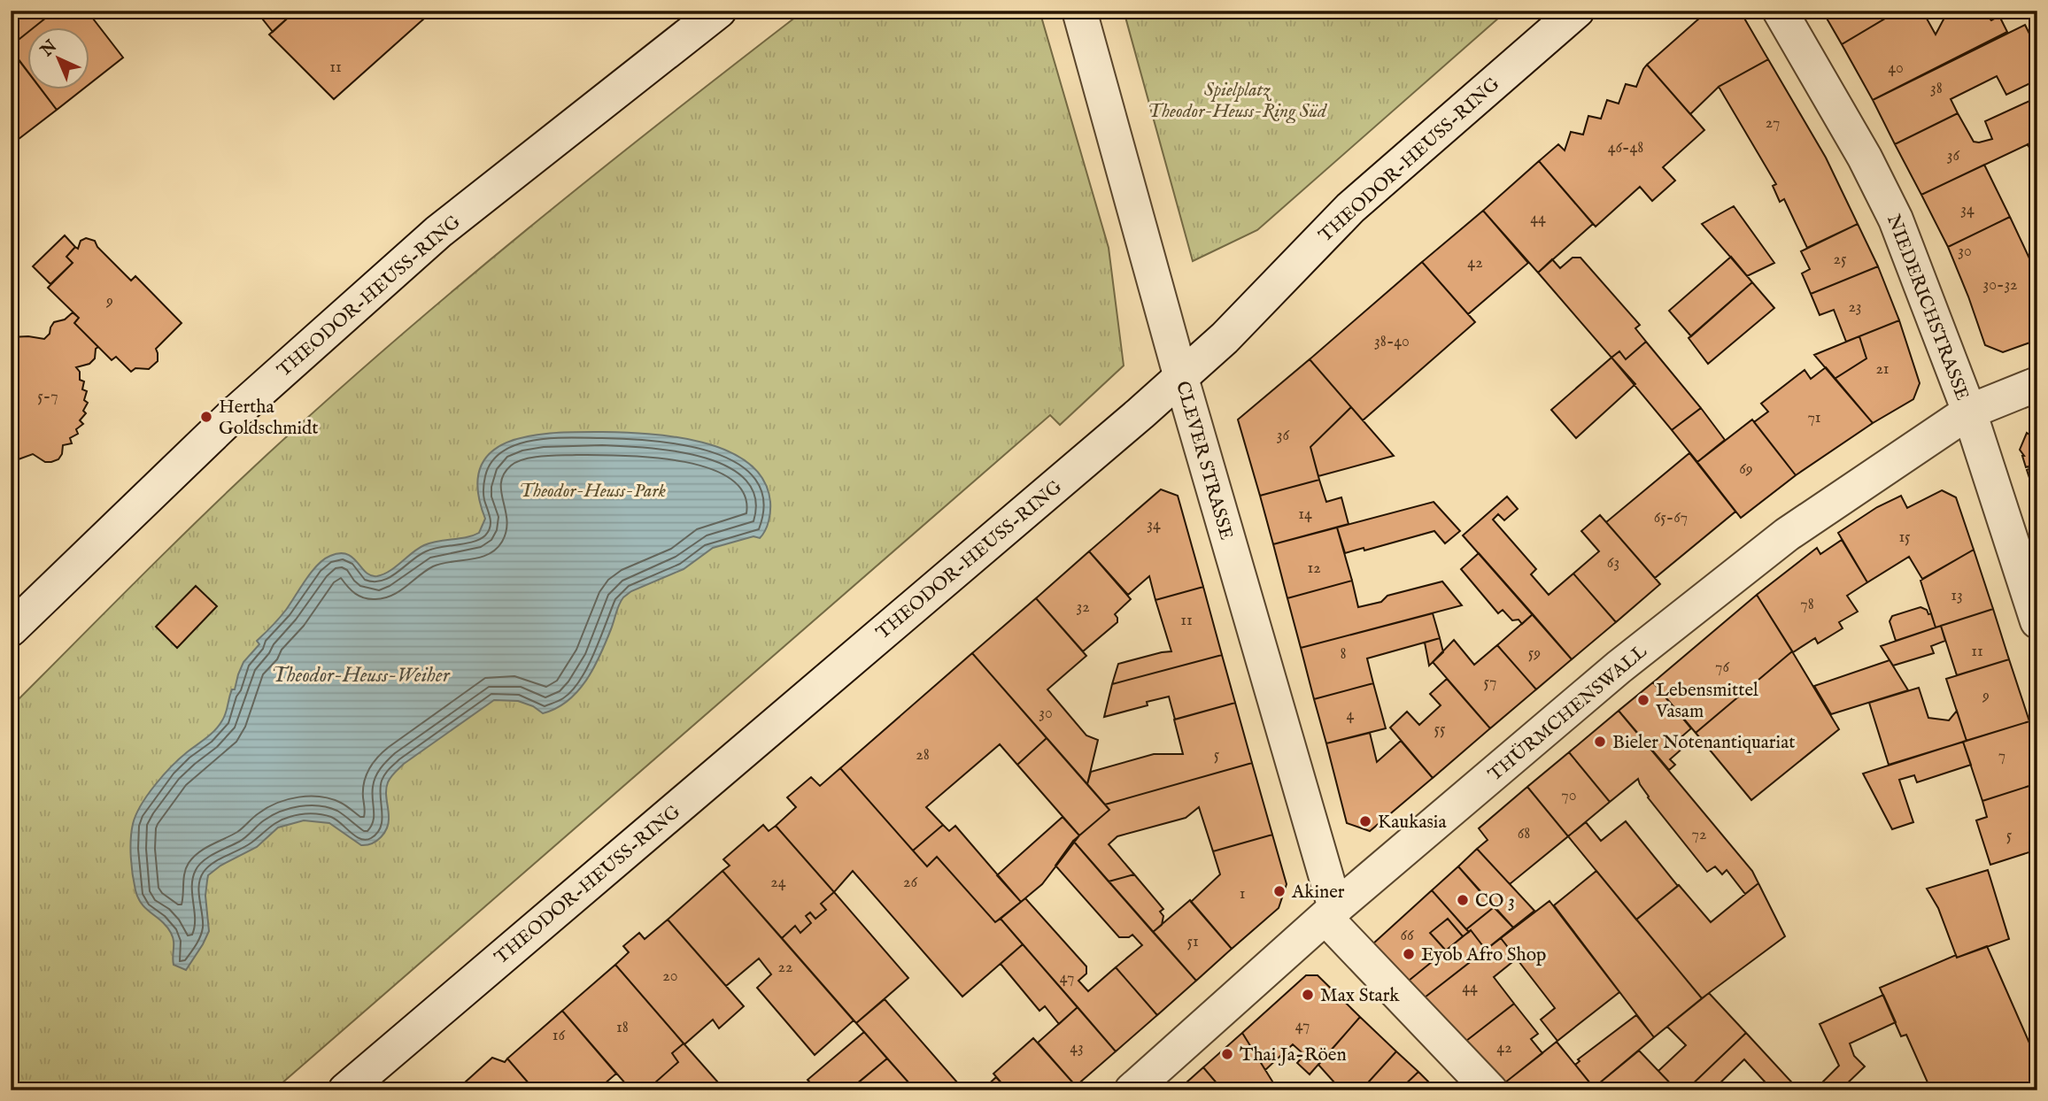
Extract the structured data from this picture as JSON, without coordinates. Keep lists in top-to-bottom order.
{
  "streets": {
    "street": [
      "THEODOR-HEUSS-RING",
      "NIEDERICHSTRASSE",
      "CLEVER STRASSE",
      "THÜRMCHENSWALL"
    ]
  },
  "crossings": [
    ["THEODOR-HEUSS-RING", "CLEVER STRASSE"],
    ["NIEDERICHSTRASSE", "THÜRMCHENSWALL"],
    ["CLEVER STRASSE", "THÜRMCHENSWALL"]
  ],
  "water": ["Theodor-Heuss-Weiher"],
  "parks": ["Spielplatz Theodor-Heuss-Ring Süd", "Theodor-Heuss-Park"],
  "places": [
    "Hertha Goldschmidt",
    "Lebensmittel Vasam",
    "Bieler Notenantiquariat",
    "Kaukasia",
    "Akiner",
    "CO 3",
    "Eyob Afro Shop",
    "Max Stark",
    "Thai Ja-Röen"
  ],
  "house_numbers": [
    "11",
    "40",
    "38",
    "27",
    "46-48",
    "36",
    "34",
    "44",
    "30",
    "25",
    "42",
    "30-32",
    "9",
    "23",
    "38-40",
    "21",
    "5-7",
    "71",
    "36",
    "69",
    "14",
    "65-67",
    "34",
    "15",
    "63",
    "12",
    "13",
    "78",
    "32",
    "11",
    "11",
    "59",
    "8",
    "76",
    "57",
    "9",
    "30",
    "4",
    "55",
    "28",
    "5",
    "7",
    "70",
    "68",
    "72",
    "5",
    "24",
    "26",
    "1",
    "66",
    "51",
    "22",
    "20",
    "47",
    "44",
    "47",
    "18",
    "16",
    "43",
    "42"
  ],
  "north": "top left"
}
